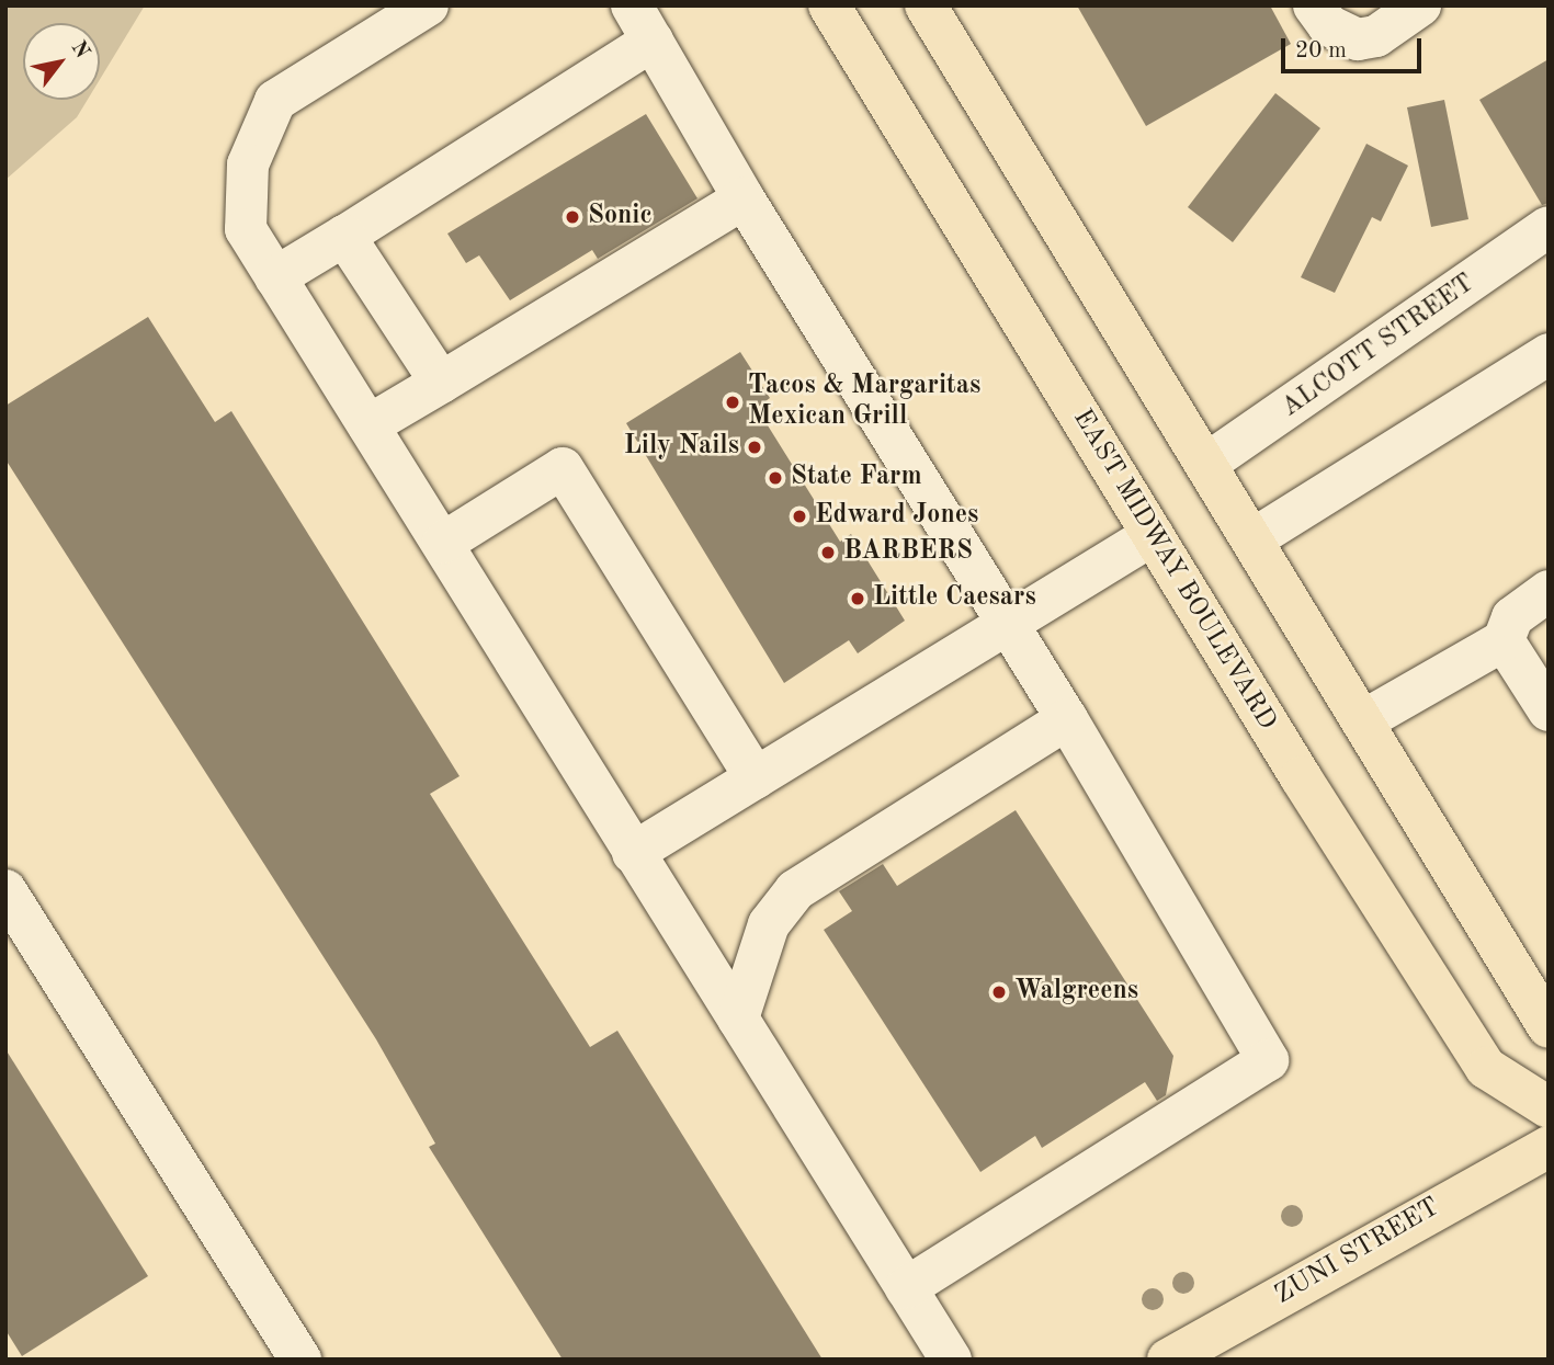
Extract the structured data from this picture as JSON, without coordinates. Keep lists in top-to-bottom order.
{
  "streets": {
    "main road": ["EAST MIDWAY BOULEVARD", "ZUNI STREET"],
    "street": ["ALCOTT STREET"]
  },
  "places": [
    "Sonic",
    "Tacos & Margaritas Mexican Grill",
    "Lily Nails",
    "State Farm",
    "Edward Jones",
    "BARBERS",
    "Little Caesars",
    "Walgreens"
  ],
  "scale_bar": "20 m",
  "north": "top right"
}
